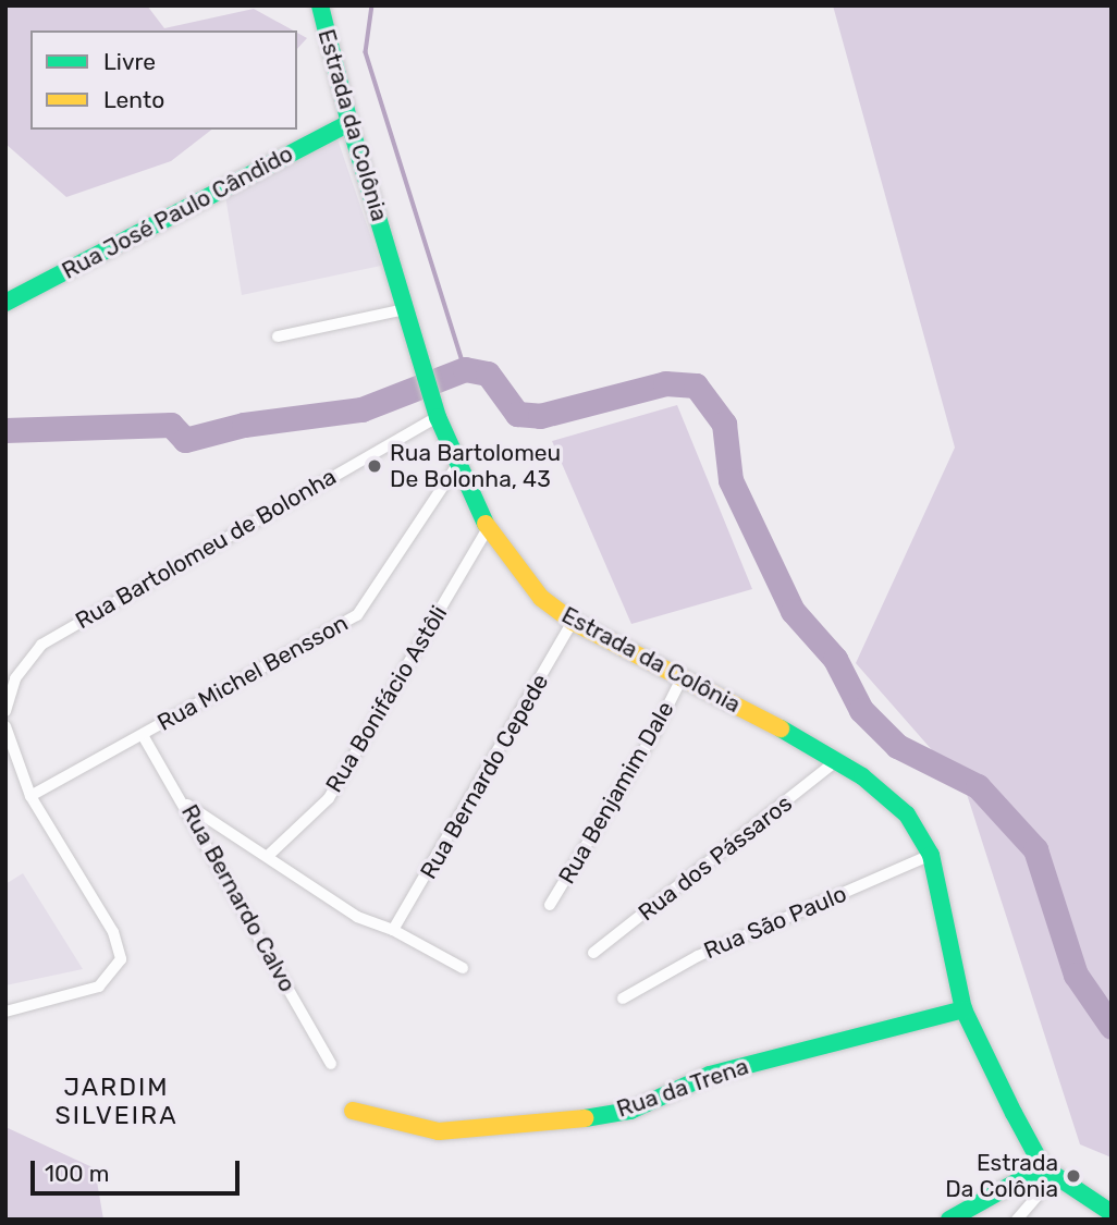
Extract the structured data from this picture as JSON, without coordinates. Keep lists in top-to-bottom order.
{
  "streets": {
    "main road": ["Estrada da Colônia", "Rua José Paulo Cândido", "Rua da Trena"],
    "street": [
      "Rua Bartolomeu de Bolonha",
      "Rua Michel Bensson",
      "Rua Bonifácio Astôli",
      "Rua Bernardo Cepede",
      "Rua Benjamim Dale",
      "Rua dos Pássaros",
      "Rua Bernardo Calvo",
      "Rua São Paulo"
    ]
  },
  "crossings": [
    ["Estrada da Colônia", "Rua José Paulo Cândido"],
    ["Estrada da Colônia", "Rua Bartolomeu de Bolonha"],
    ["Estrada da Colônia", "Rua Michel Bensson"],
    ["Estrada da Colônia", "Rua Bonifácio Astôli"],
    ["Estrada da Colônia", "Rua Bernardo Cepede"],
    ["Estrada da Colônia", "Rua Benjamim Dale"],
    ["Estrada da Colônia", "Rua dos Pássaros"],
    ["Estrada da Colônia", "Rua São Paulo"],
    ["Estrada da Colônia", "Rua da Trena"],
    ["Rua Michel Bensson", "Rua Bernardo Calvo"]
  ],
  "districts": ["JARDIM SILVEIRA"],
  "places": ["Rua Bartolomeu De Bolonha, 43", "Estrada Da Colônia"],
  "legend": ["Livre", "Lento"],
  "scale_bar": "100 m"
}
